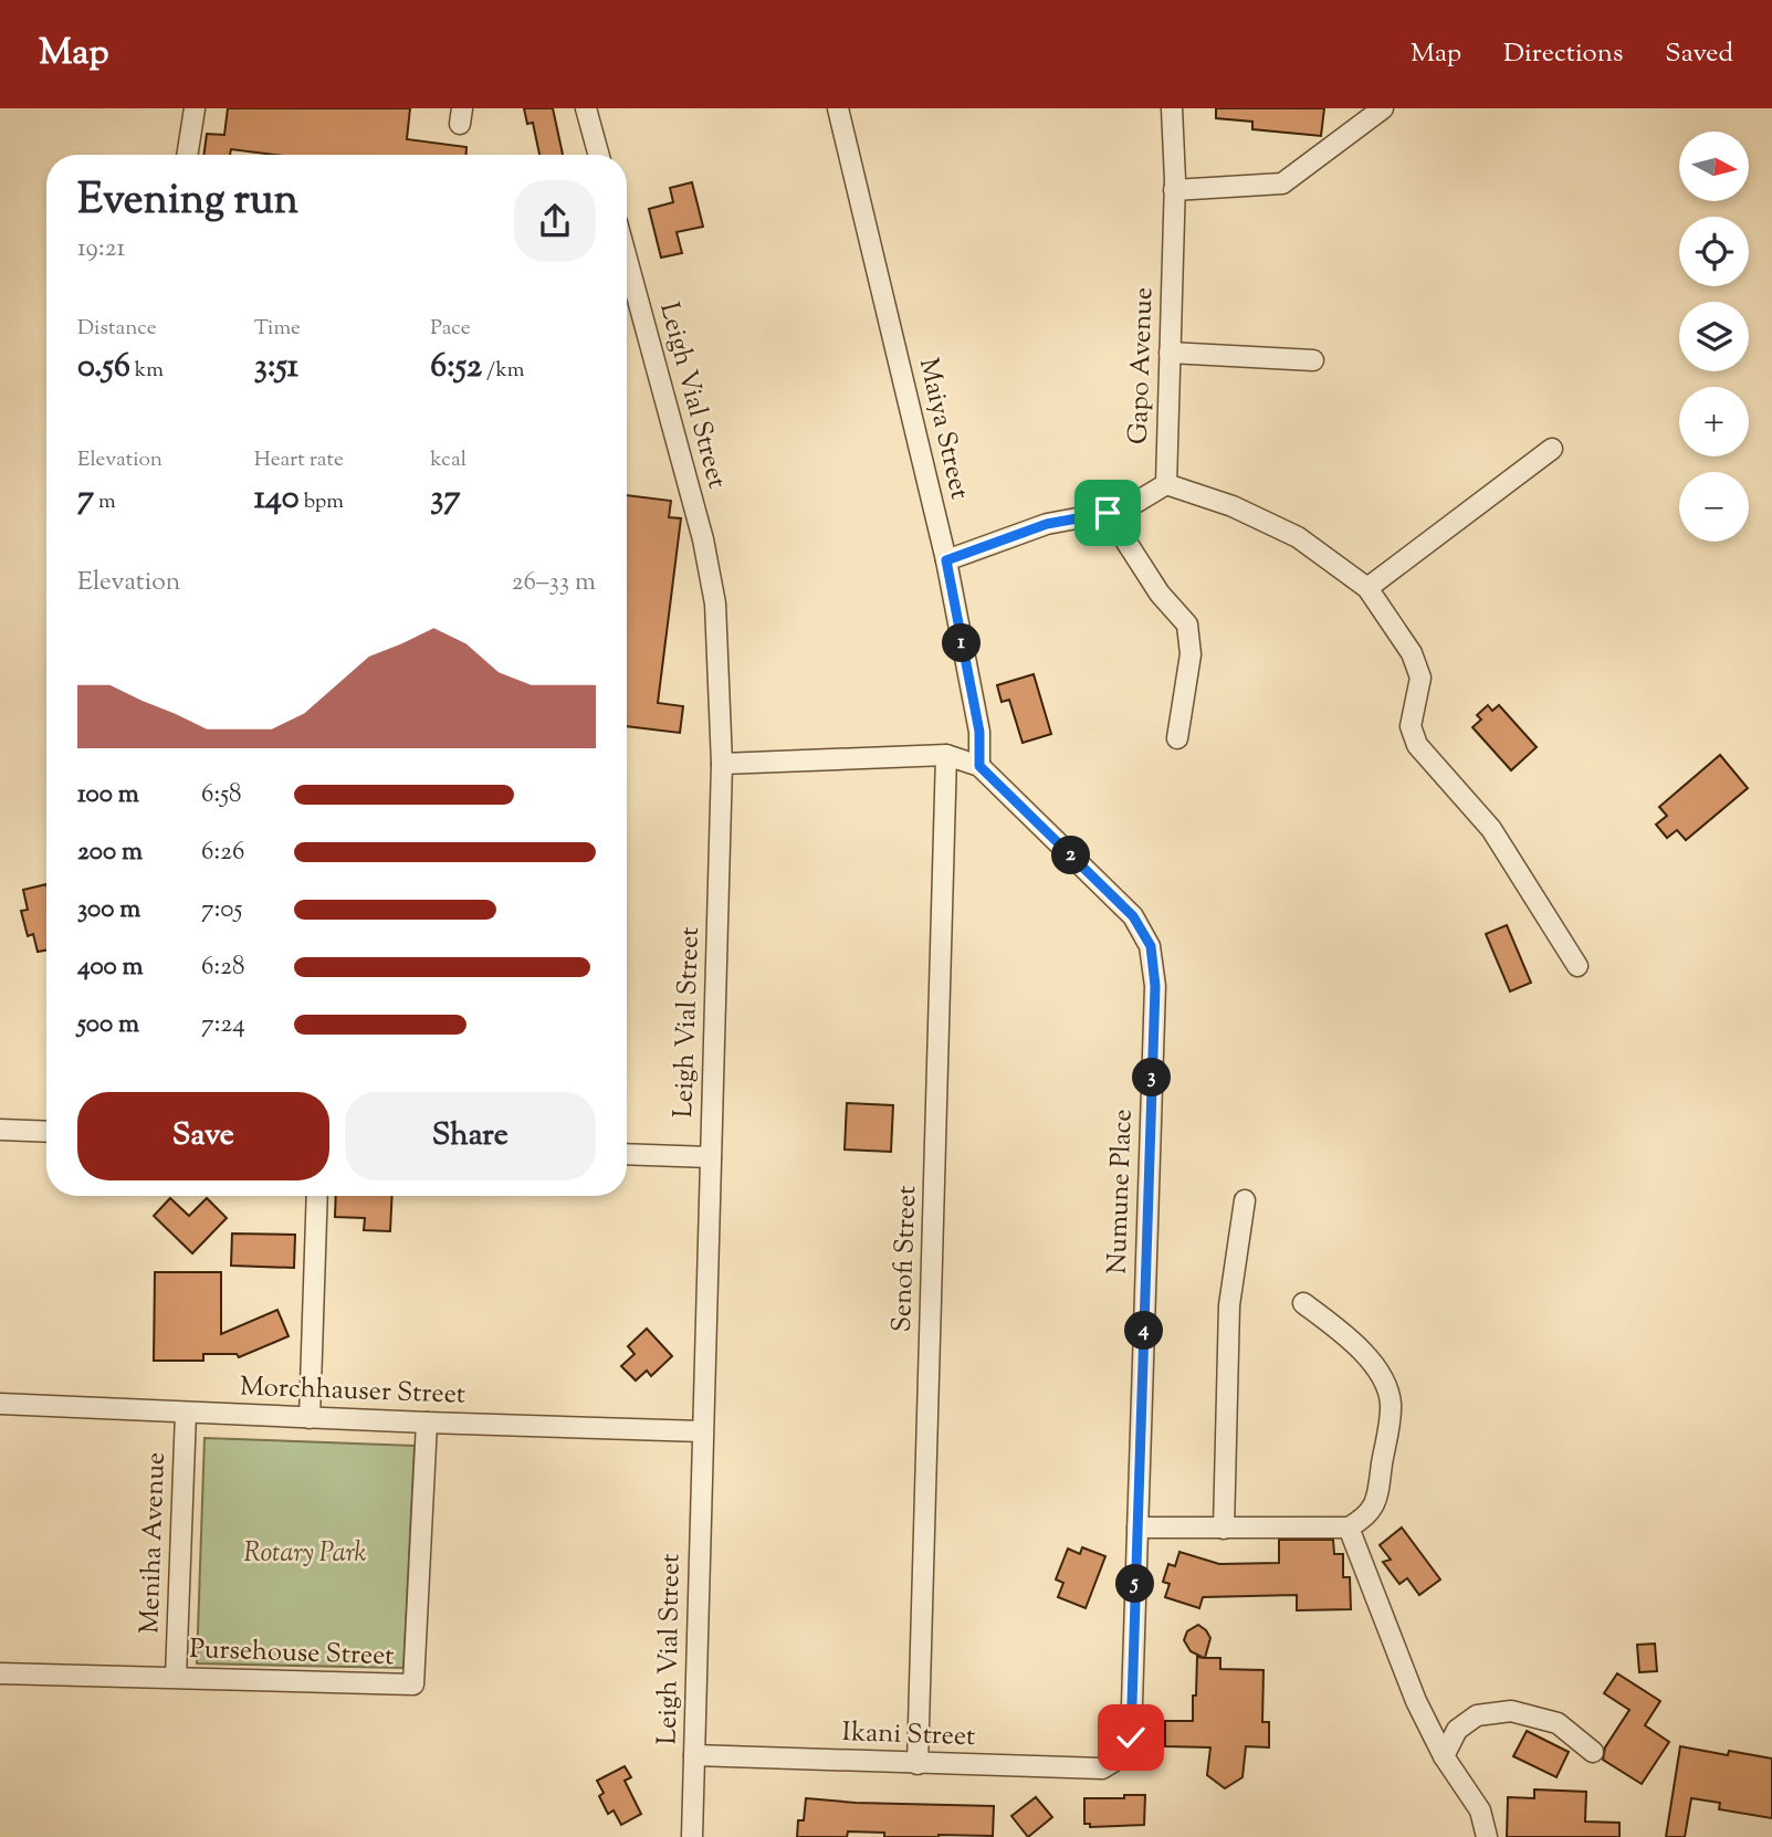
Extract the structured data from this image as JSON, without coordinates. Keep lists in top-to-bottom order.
{
  "streets": {
    "street": [
      "Gapo Avenue",
      "Leigh Vial Street",
      "Maiya Street",
      "Numune Place",
      "Senofi Street",
      "Morchhauser Street",
      "Meniha Avenue",
      "Pursehouse Street",
      "Ikani Street"
    ]
  },
  "crossings": [
    ["Leigh Vial Street", "Numune Place"],
    ["Leigh Vial Street", "Morchhauser Street"],
    ["Leigh Vial Street", "Ikani Street"],
    ["Maiya Street", "Numune Place"],
    ["Numune Place", "Senofi Street"],
    ["Numune Place", "Ikani Street"],
    ["Senofi Street", "Ikani Street"],
    ["Morchhauser Street", "Meniha Avenue"],
    ["Morchhauser Street", "Pursehouse Street"],
    ["Meniha Avenue", "Pursehouse Street"]
  ],
  "parks": ["Rotary Park"],
  "north": "right",
  "page": {
    "header": "Map",
    "nav": ["Map", "Directions", "Saved"],
    "map_buttons": ["+", "−"],
    "heading": ["Evening run", "19:21"],
    "stats": [
      ["Distance", "0.56 km"],
      ["Time", "3:51"],
      ["Pace", "6:52 /km"],
      ["Elevation", "7 m"],
      ["Heart rate", "140 bpm"],
      ["kcal", "37"]
    ],
    "chart": ["Elevation", "26–33 m"],
    "pins": [
      "1",
      "2",
      "3",
      "4",
      "5"
    ],
    "list": [
      {
        "name": "100 m",
        "note": "6:58"
      },
      {
        "name": "200 m",
        "note": "6:26"
      },
      {
        "name": "300 m",
        "note": "7:05"
      },
      {
        "name": "400 m",
        "note": "6:28"
      },
      {
        "name": "500 m",
        "note": "7:24"
      }
    ],
    "buttons": ["Save", "Share"]
  }
}
